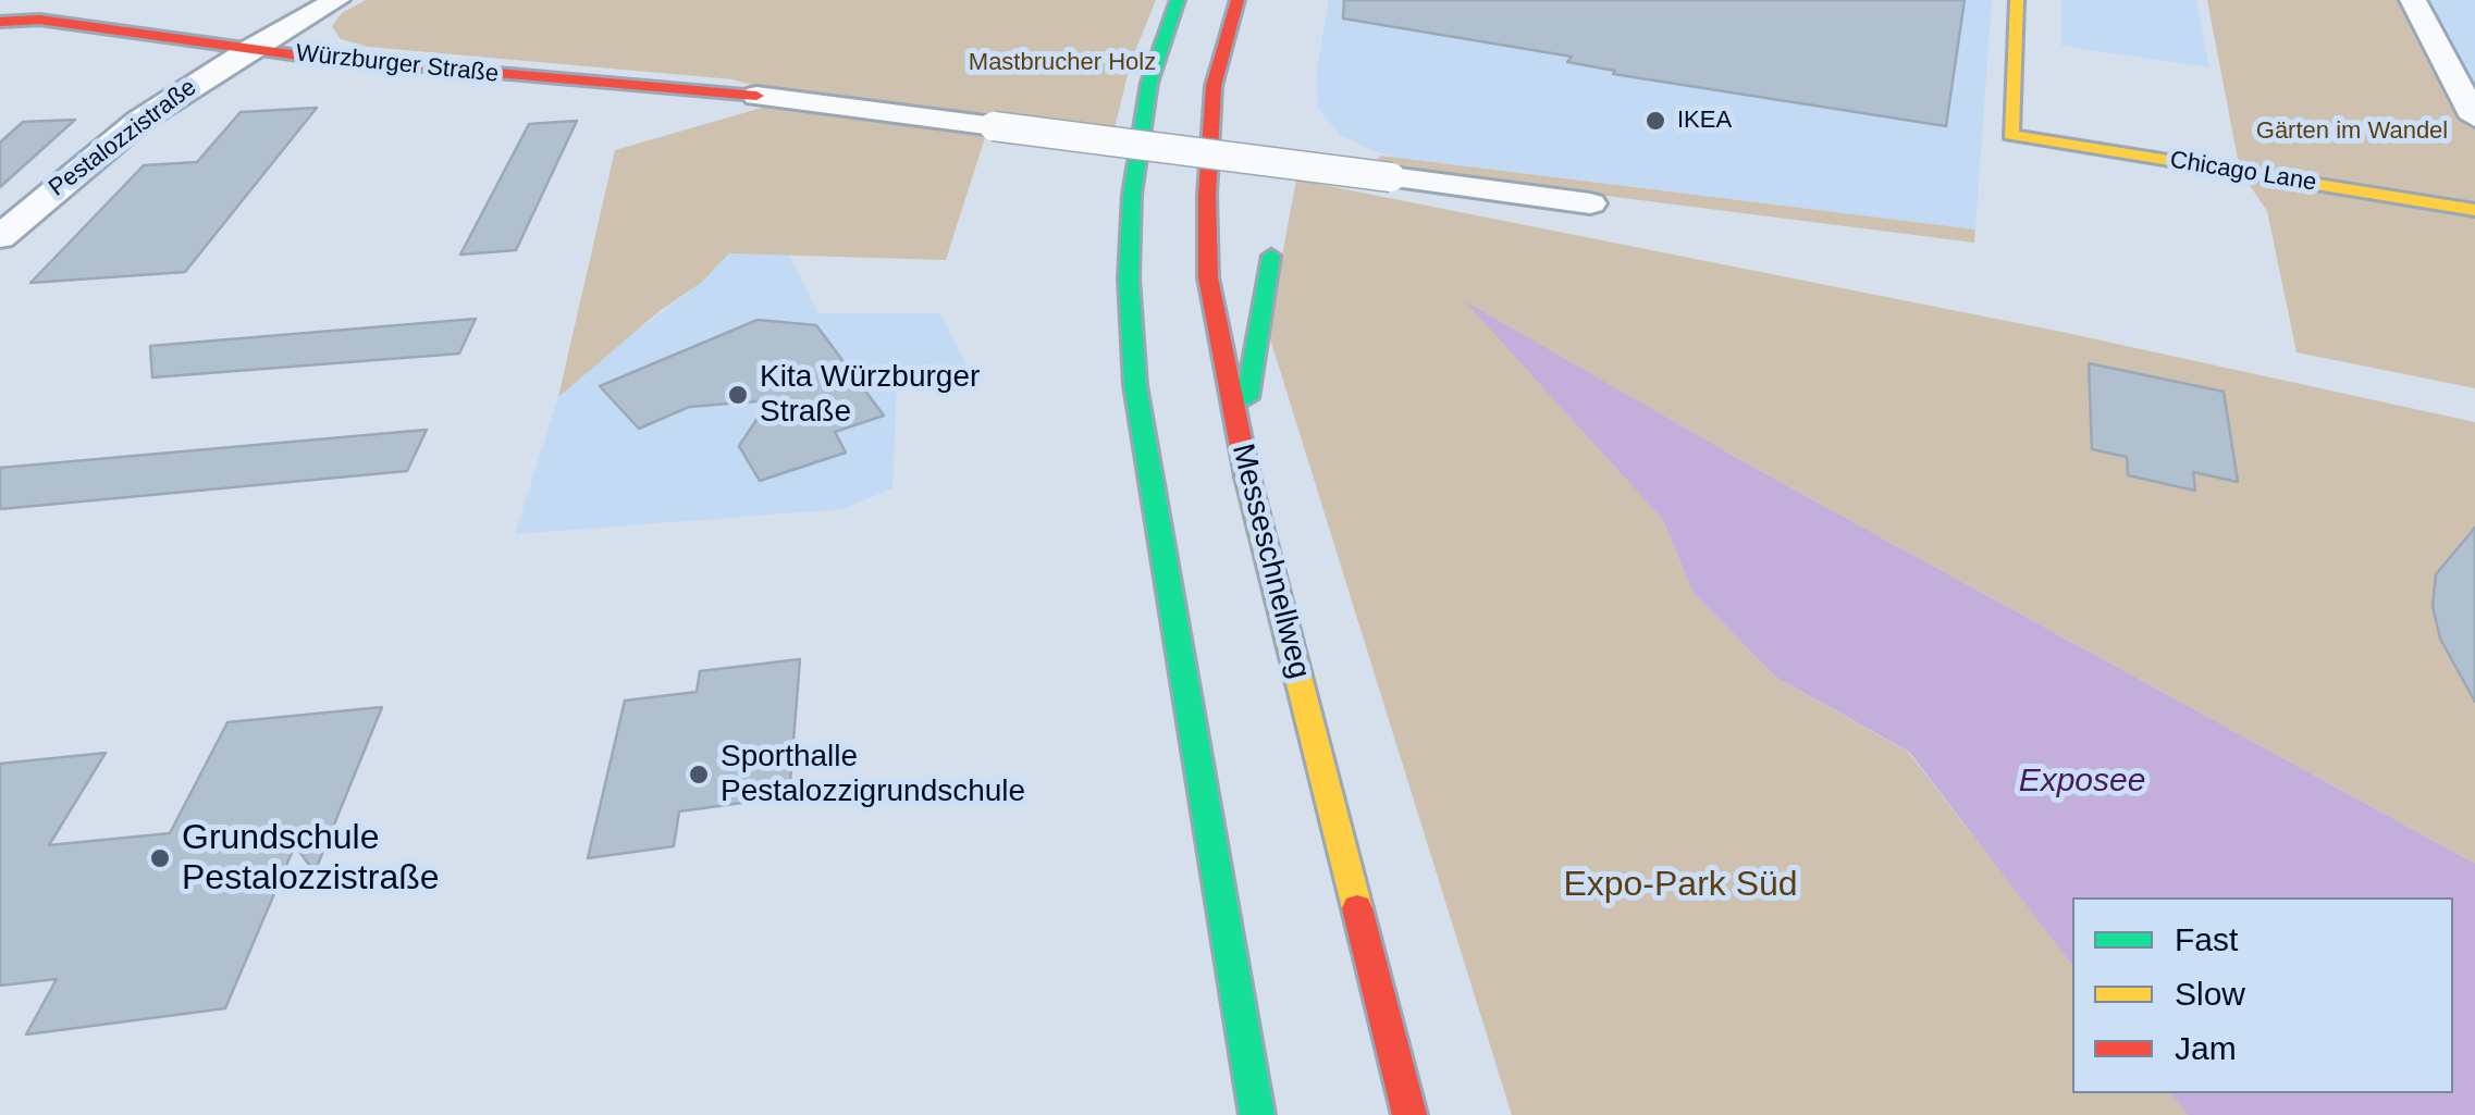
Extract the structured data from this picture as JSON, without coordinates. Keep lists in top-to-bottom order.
{
  "streets": {
    "main road": ["Würzburger Straße", "Chicago Lane", "Messeschnellweg"],
    "street": ["Pestalozzistraße"]
  },
  "crossings": [
    ["Würzburger Straße", "Pestalozzistraße"]
  ],
  "water": ["Exposee"],
  "parks": ["Mastbrucher Holz", "Gärten im Wandel", "Expo-Park Süd"],
  "places": [
    "IKEA",
    "Kita Würzburger Straße",
    "Sporthalle Pestalozzigrundschule",
    "Grundschule Pestalozzistraße"
  ],
  "legend": ["Fast", "Slow", "Jam"]
}
